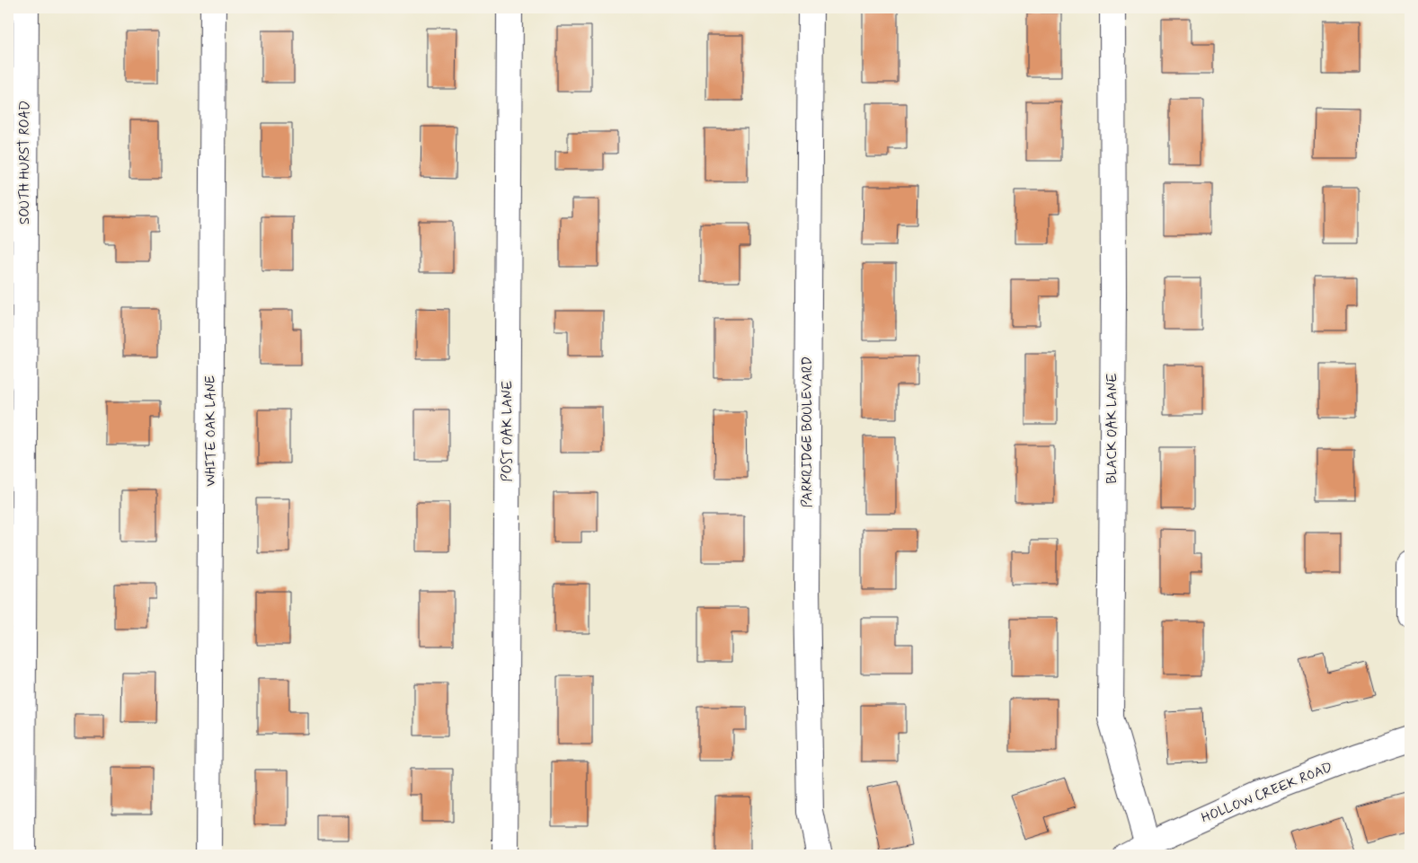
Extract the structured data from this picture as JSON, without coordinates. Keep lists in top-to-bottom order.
{
  "streets": {
    "street": [
      "SOUTH HURST ROAD",
      "BLACK OAK LANE",
      "WHITE OAK LANE",
      "POST OAK LANE",
      "PARKRIDGE BOULEVARD",
      "HOLLOW CREEK ROAD"
    ]
  },
  "crossings": [
    ["BLACK OAK LANE", "HOLLOW CREEK ROAD"]
  ]
}
